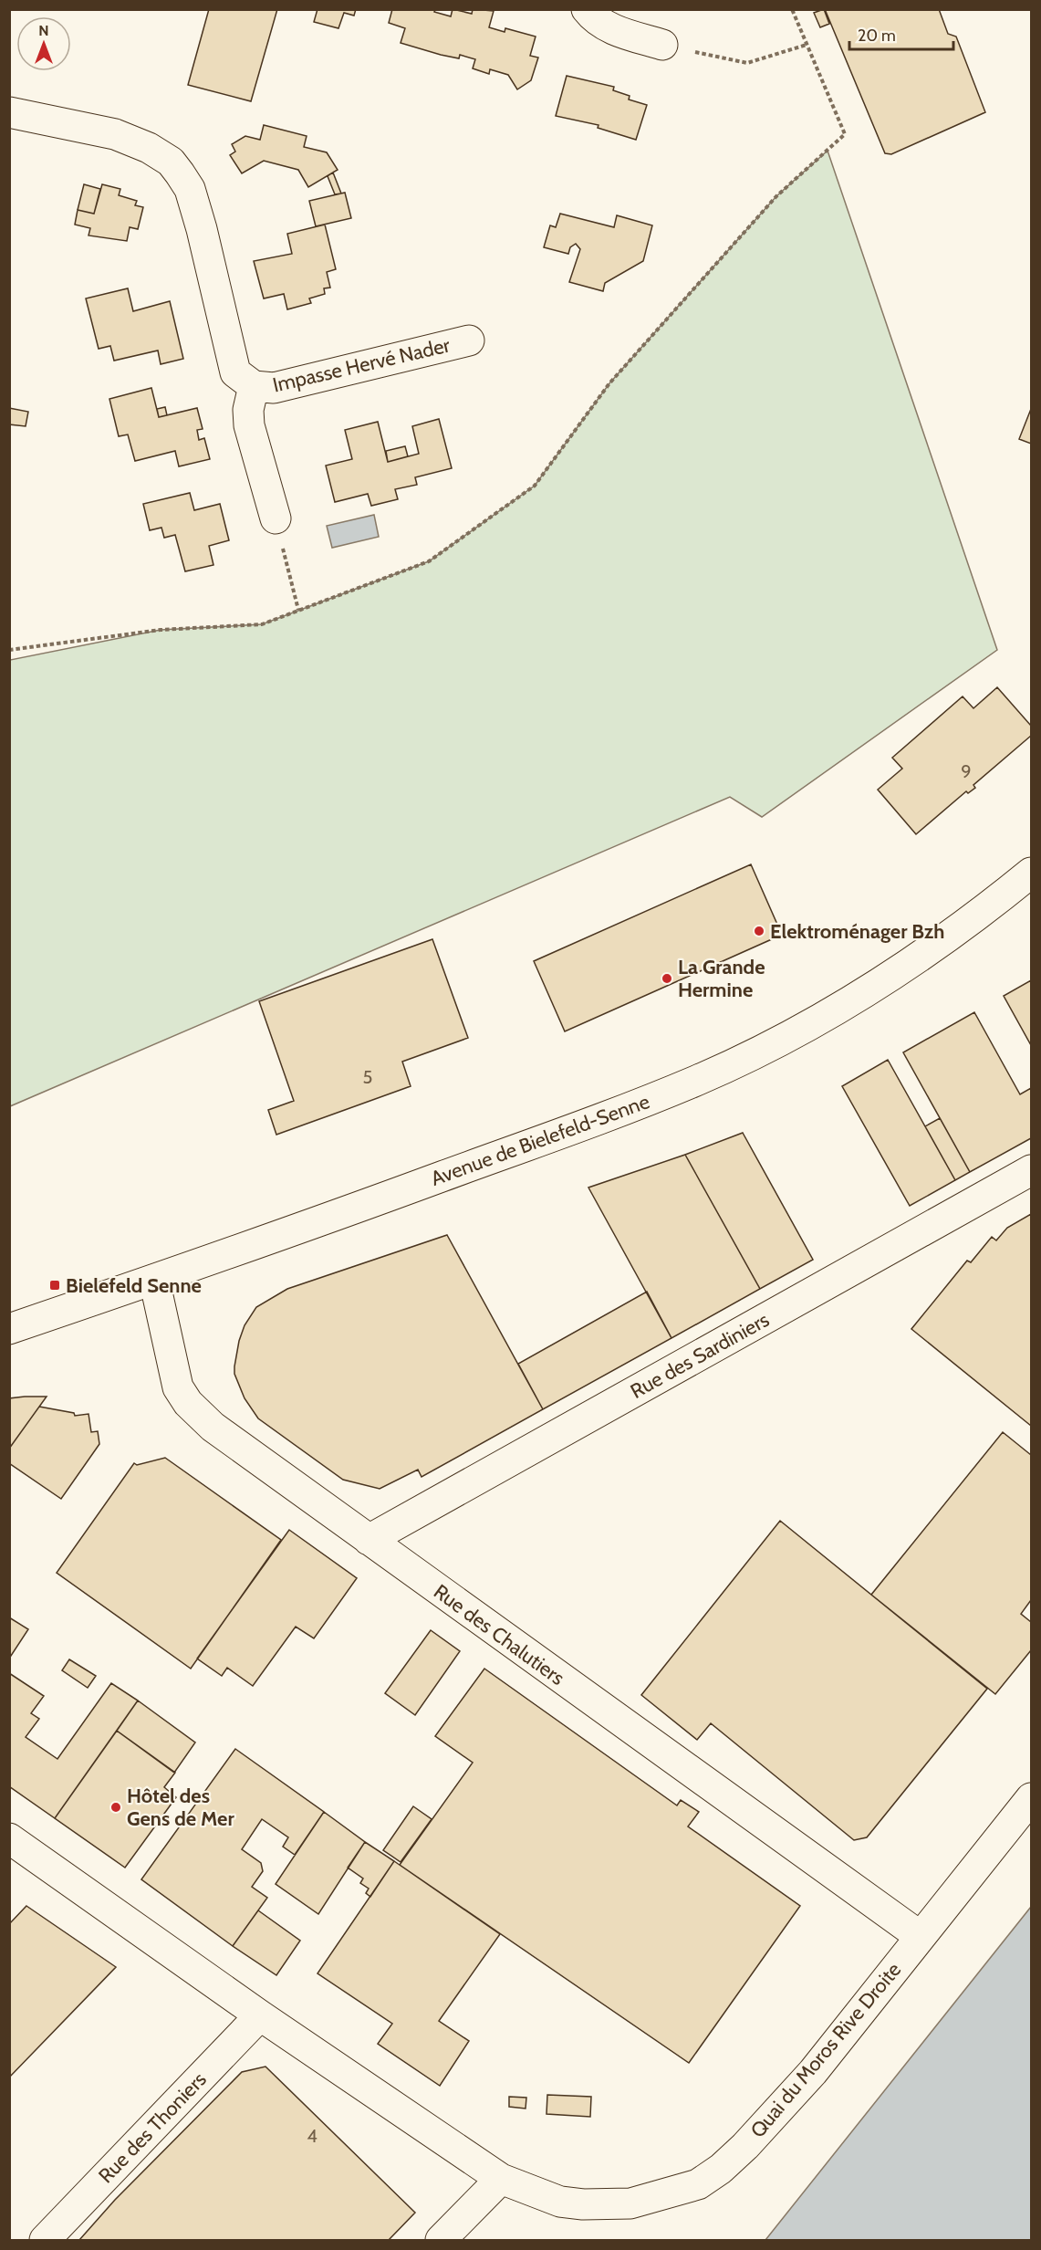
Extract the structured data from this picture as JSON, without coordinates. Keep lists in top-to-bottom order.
{
  "streets": {
    "street": [
      "Impasse Hervé Nader",
      "Avenue de Bielefeld-Senne",
      "Rue des Sardiniers",
      "Rue des Chalutiers",
      "Quai du Moros Rive Droite",
      "Rue des Thoniers"
    ]
  },
  "crossings": [
    ["Avenue de Bielefeld-Senne", "Rue des Chalutiers"],
    ["Rue des Sardiniers", "Rue des Chalutiers"],
    ["Rue des Chalutiers", "Quai du Moros Rive Droite"],
    ["Quai du Moros Rive Droite", "Rue des Thoniers"]
  ],
  "places": {
    "other": ["Elektroménager Bzh", "La Grande Hermine", "Hôtel des Gens de Mer"],
    "transit": ["Bielefeld Senne"]
  },
  "house_numbers": ["9", "5", "4"],
  "scale_bar": "20 m",
  "north": "top"
}
